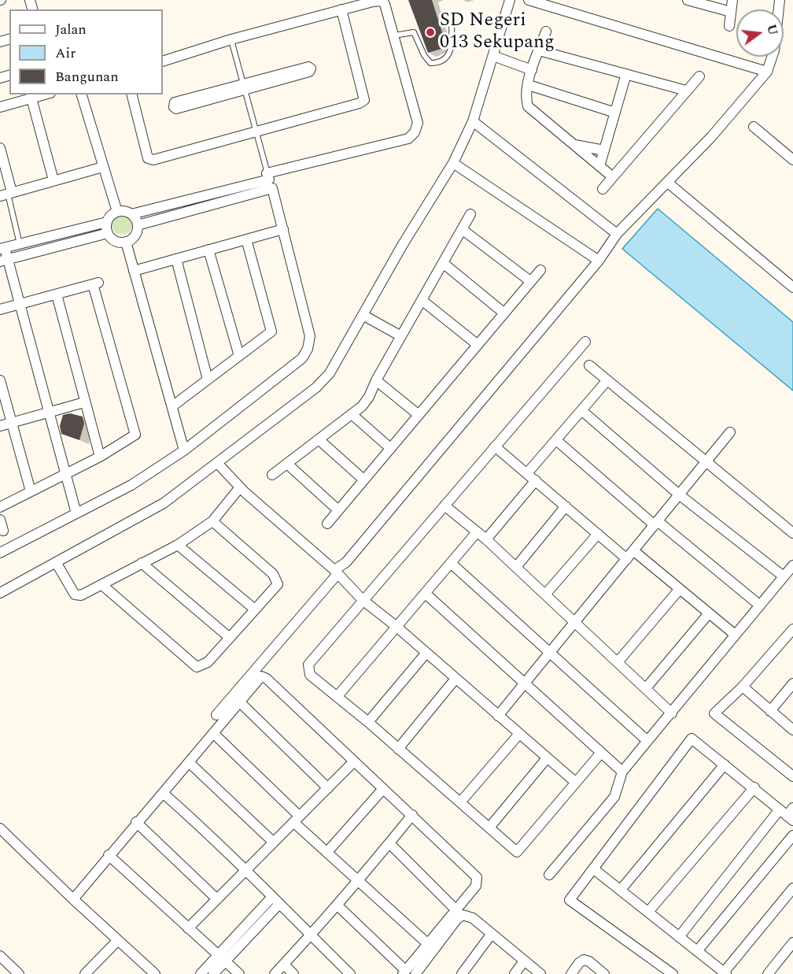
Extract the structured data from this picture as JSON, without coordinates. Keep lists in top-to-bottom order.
{
  "places": ["SD Negeri 013 Sekupang"],
  "legend": ["Jalan", "Air", "Bangunan"],
  "north": "right"
}
